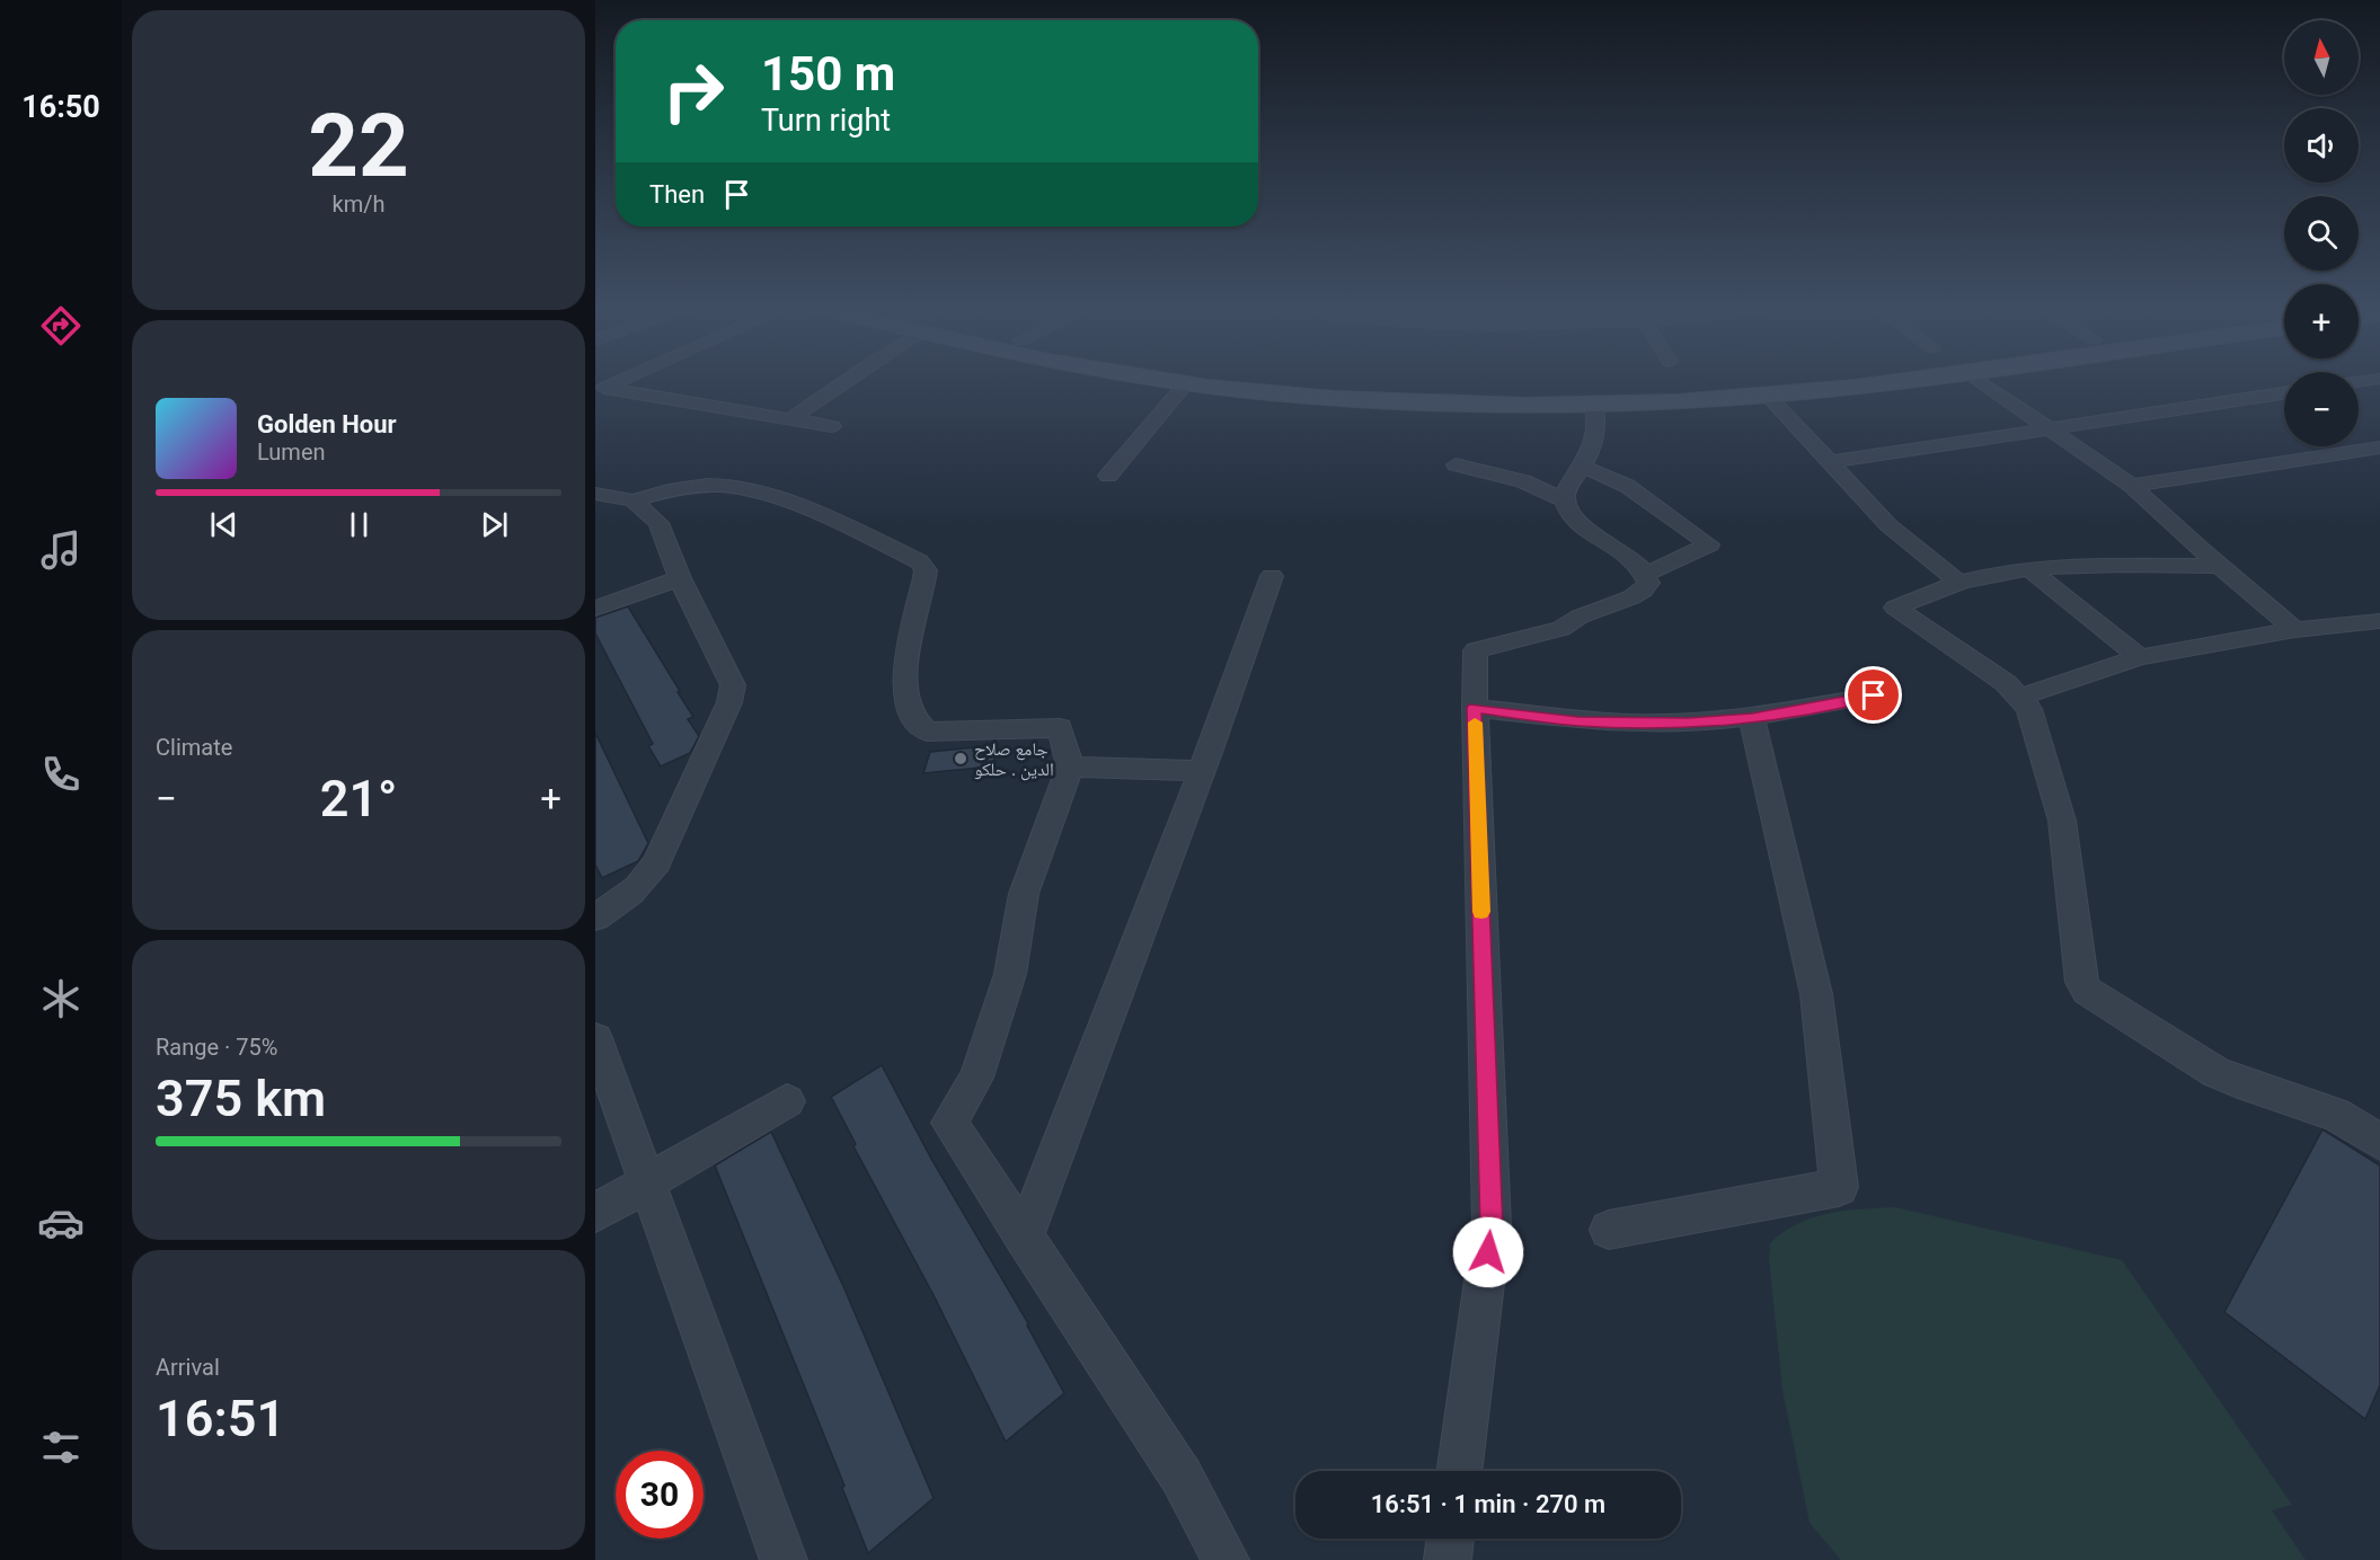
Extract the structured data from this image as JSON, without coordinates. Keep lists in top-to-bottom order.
{
  "places": ["جامع صلاح الدين . حلكو"],
  "north": "top",
  "page": {
    "tabs": "16:50",
    "tile": [
      ["22", "km/h"],
      "Climate",
      ["Range · 75%", "375 km"],
      ["Arrival", "16:51"]
    ],
    "map_buttons": ["+", "−"],
    "turn": ["150 m", "Turn right"],
    "then": "Then",
    "song": ["Golden Hour", "Lumen"],
    "heat": ["−", "21°", "+"],
    "limit": "30",
    "trip": "16:51 · 1 min · 270 m"
  }
}
